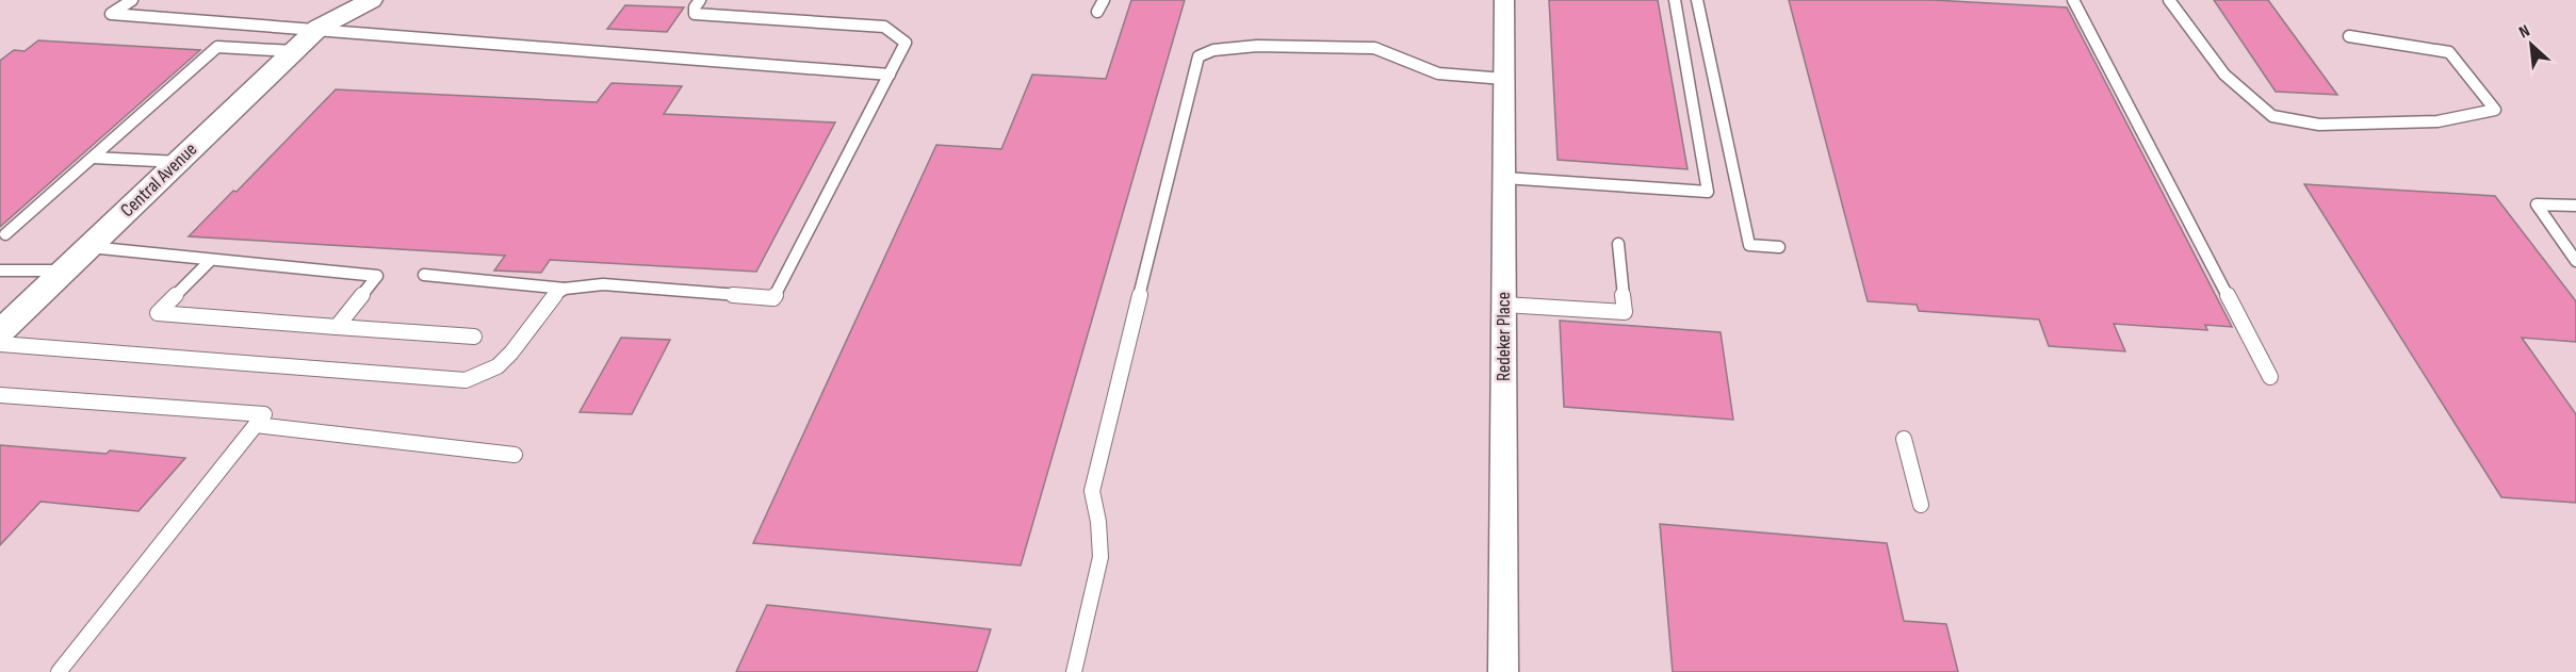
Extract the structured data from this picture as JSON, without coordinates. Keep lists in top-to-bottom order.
{
  "streets": {
    "street": ["Central Avenue", "Redeker Place"]
  },
  "north": "top left"
}
